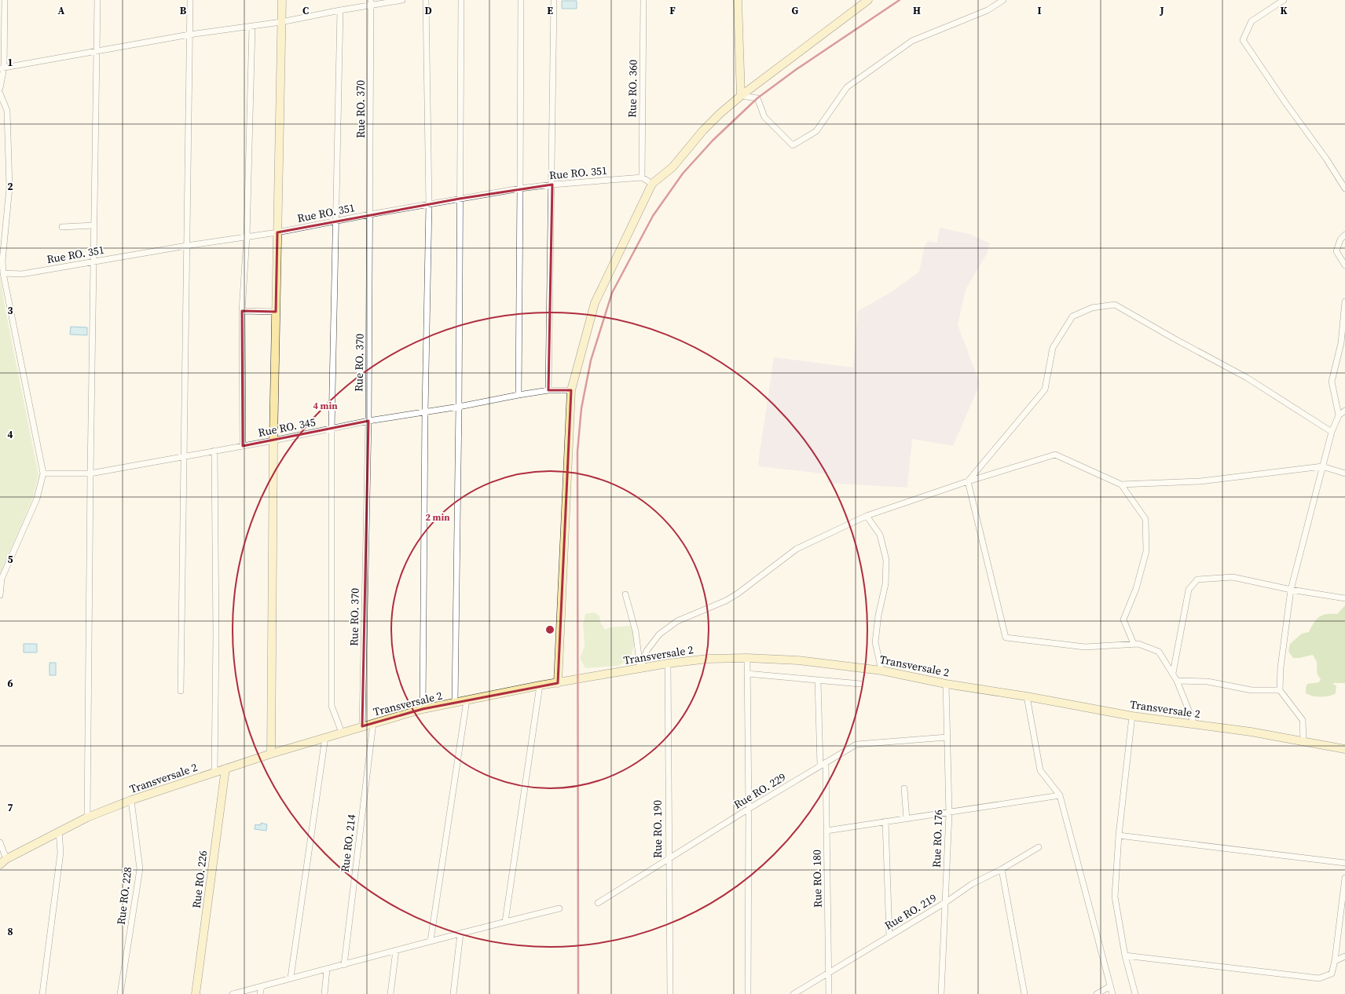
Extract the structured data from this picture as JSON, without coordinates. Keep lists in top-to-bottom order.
{
  "streets": {
    "street": [
      "Rue RO. 360",
      "Rue RO. 370",
      "Rue RO. 351",
      "Rue RO. 345",
      "Transversale 2",
      "Rue RO. 229",
      "Rue RO. 190",
      "Rue RO. 176",
      "Rue RO. 214",
      "Rue RO. 180",
      "Rue RO. 226",
      "Rue RO. 228",
      "Rue RO. 219"
    ]
  },
  "crossings": [
    ["Rue RO. 360", "Rue RO. 351"],
    ["Rue RO. 370", "Rue RO. 351"],
    ["Rue RO. 370", "Rue RO. 345"],
    ["Rue RO. 370", "Transversale 2"],
    ["Transversale 2", "Rue RO. 190"],
    ["Transversale 2", "Rue RO. 176"],
    ["Transversale 2", "Rue RO. 214"],
    ["Transversale 2", "Rue RO. 226"],
    ["Transversale 2", "Rue RO. 228"],
    ["Rue RO. 229", "Rue RO. 190"],
    ["Rue RO. 229", "Rue RO. 176"],
    ["Rue RO. 229", "Rue RO. 180"],
    ["Rue RO. 176", "Rue RO. 219"],
    ["Rue RO. 180", "Rue RO. 219"]
  ],
  "grid": {
    "columns": [
      "A",
      "B",
      "C",
      "D",
      "E",
      "F",
      "G",
      "H",
      "I",
      "J",
      "K"
    ],
    "rows": [
      "1",
      "2",
      "3",
      "4",
      "5",
      "6",
      "7",
      "8"
    ]
  },
  "rings": ["4 min", "2 min"]
}
